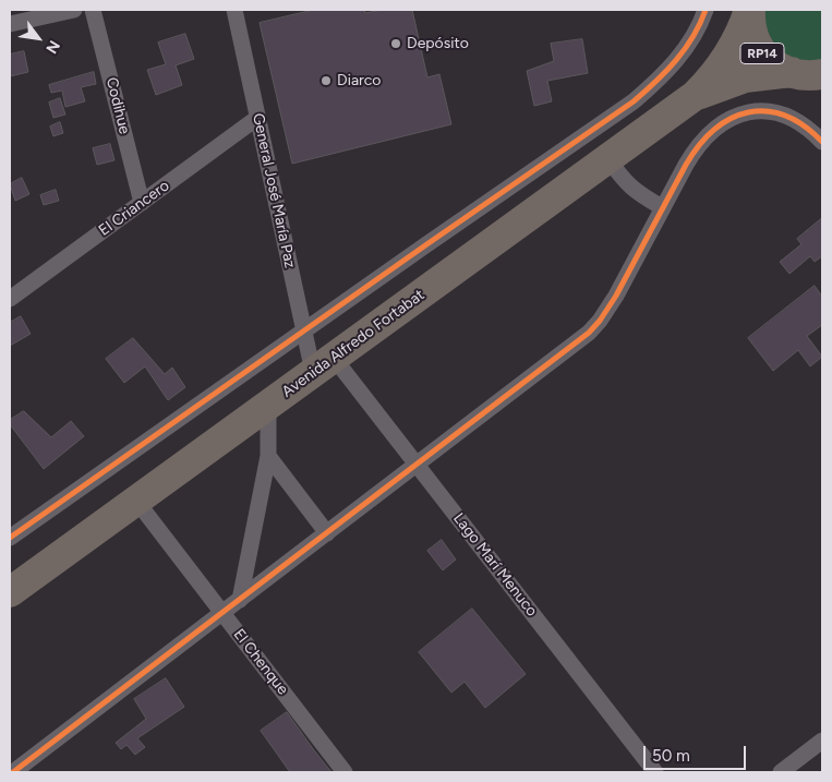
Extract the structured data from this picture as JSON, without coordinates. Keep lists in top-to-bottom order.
{
  "streets": {
    "highway": ["RP14", "Avenida Alfredo Fortabat"],
    "street": [
      "Codihue",
      "General José María Paz",
      "El Criancero",
      "Lago Marí Menuco",
      "El Chenque"
    ]
  },
  "crossings": [
    ["RP14", "Avenida Alfredo Fortabat"],
    ["Codihue", "El Criancero"],
    ["General José María Paz", "El Criancero"],
    ["General José María Paz", "Avenida Alfredo Fortabat"],
    ["General José María Paz", "Lago Marí Menuco"],
    ["Avenida Alfredo Fortabat", "Lago Marí Menuco"],
    ["Avenida Alfredo Fortabat", "El Chenque"]
  ],
  "places": ["Depósito", "Diarco"],
  "scale_bar": "50 m",
  "north": "bottom right"
}
